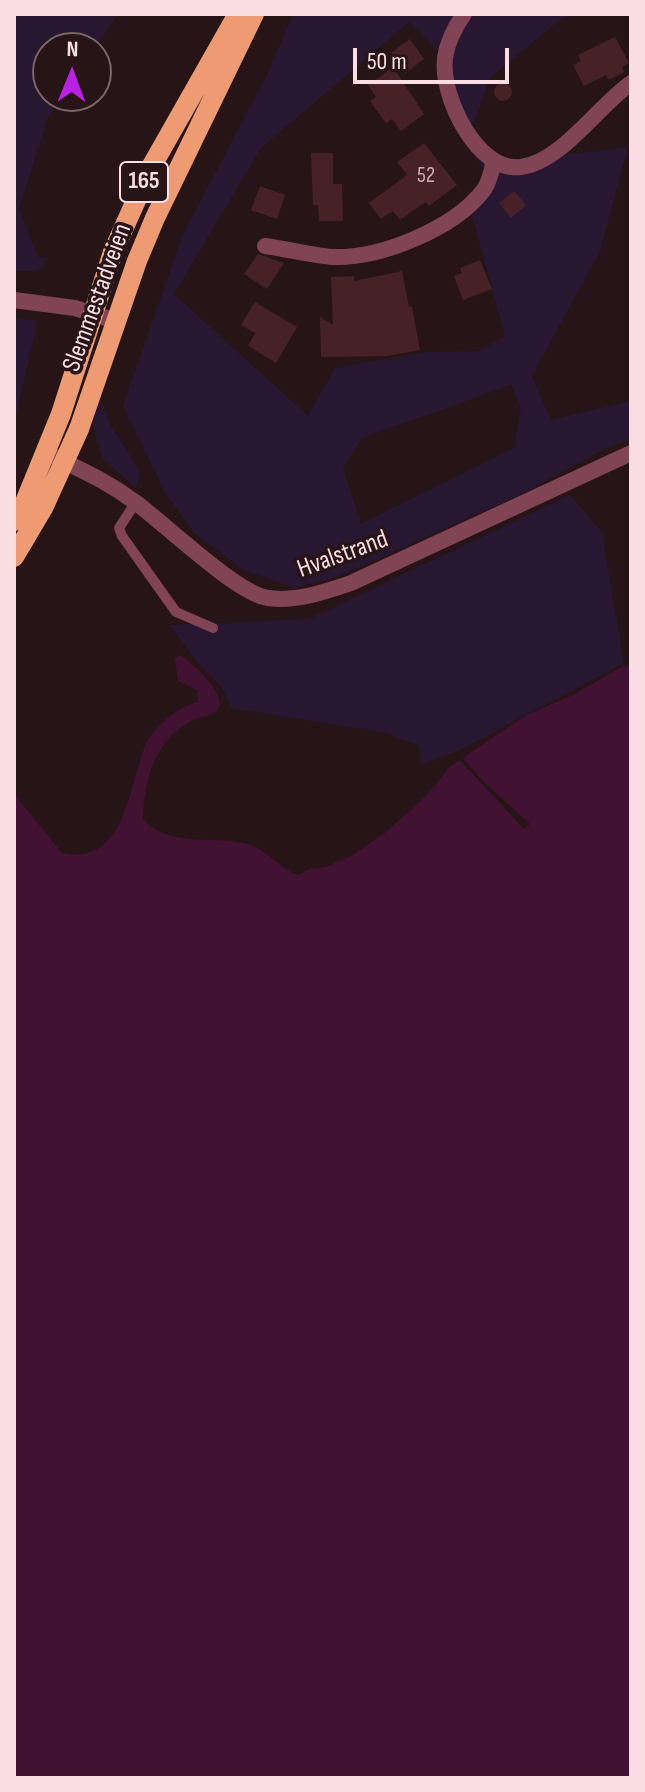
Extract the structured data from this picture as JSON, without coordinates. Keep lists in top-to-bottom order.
{
  "streets": {
    "main road": ["165", "Slemmestadveien"],
    "street": ["Hvalstrand"]
  },
  "crossings": [
    ["Slemmestadveien", "Hvalstrand"]
  ],
  "house_numbers": ["52"],
  "scale_bar": "50 m",
  "north": "top"
}
